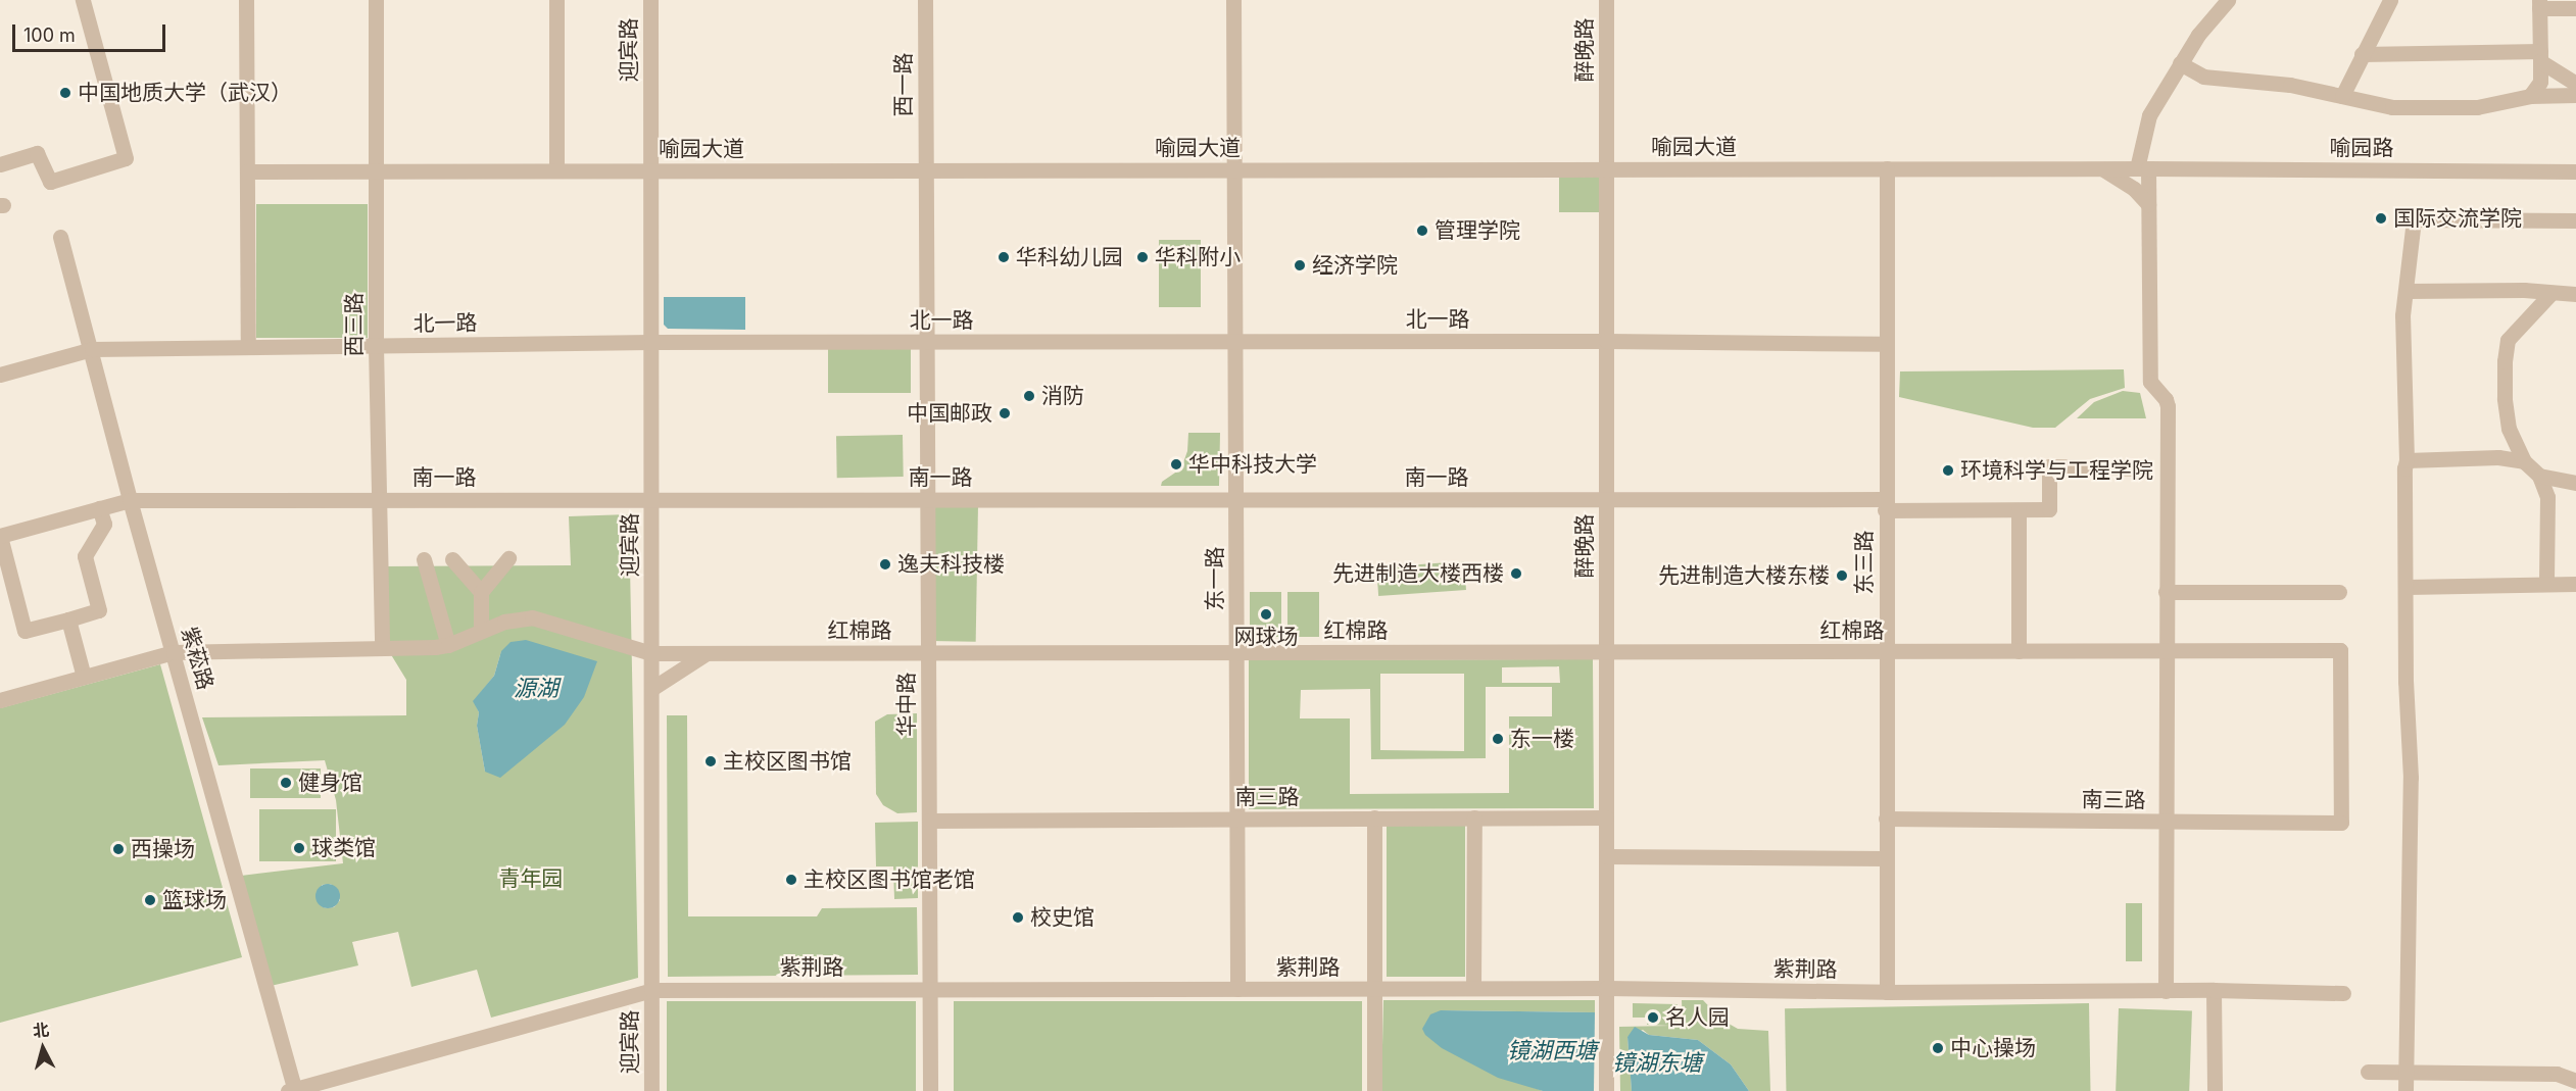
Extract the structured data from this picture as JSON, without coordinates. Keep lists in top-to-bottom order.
{
  "streets": {
    "street": [
      "迎宾路",
      "醉晚路",
      "西一路",
      "喻园大道",
      "喻园路",
      "北一路",
      "西三路",
      "南一路",
      "东三路",
      "东一路",
      "红棉路",
      "紫菘路",
      "华中路",
      "南三路",
      "紫荆路"
    ]
  },
  "crossings": [
    ["迎宾路", "喻园大道"],
    ["迎宾路", "北一路"],
    ["迎宾路", "南一路"],
    ["迎宾路", "红棉路"],
    ["迎宾路", "紫荆路"],
    ["醉晚路", "喻园大道"],
    ["醉晚路", "北一路"],
    ["醉晚路", "南一路"],
    ["醉晚路", "红棉路"],
    ["醉晚路", "南三路"],
    ["醉晚路", "紫荆路"],
    ["西一路", "喻园大道"],
    ["西一路", "华中路"],
    ["喻园大道", "喻园路"],
    ["喻园大道", "西三路"],
    ["喻园大道", "东三路"],
    ["喻园大道", "东一路"],
    ["喻园大道", "华中路"],
    ["北一路", "西三路"],
    ["北一路", "东三路"],
    ["北一路", "东一路"],
    ["北一路", "紫菘路"],
    ["北一路", "华中路"],
    ["西三路", "南一路"],
    ["西三路", "红棉路"],
    ["南一路", "东三路"],
    ["南一路", "东一路"],
    ["南一路", "紫菘路"],
    ["南一路", "华中路"],
    ["东三路", "红棉路"],
    ["东三路", "南三路"],
    ["东三路", "紫荆路"],
    ["东一路", "红棉路"],
    ["东一路", "南三路"],
    ["东一路", "紫荆路"],
    ["红棉路", "紫菘路"],
    ["红棉路", "华中路"],
    ["红棉路", "南三路"],
    ["紫菘路", "紫荆路"],
    ["华中路", "南三路"],
    ["华中路", "紫荆路"]
  ],
  "water": ["源湖", "镜湖西塘", "镜湖东塘"],
  "parks": ["青年园"],
  "places": [
    "中国地质大学（武汉）",
    "国际交流学院",
    "管理学院",
    "华科幼儿园",
    "华科附小",
    "经济学院",
    "消防",
    "中国邮政",
    "华中科技大学",
    "环境科学与工程学院",
    "逸夫科技楼",
    "先进制造大楼西楼",
    "先进制造大楼东楼",
    "网球场",
    "东一楼",
    "主校区图书馆",
    "健身馆",
    "球类馆",
    "西操场",
    "主校区图书馆老馆",
    "篮球场",
    "校史馆",
    "名人园",
    "中心操场"
  ],
  "scale_bar": "100 m",
  "north": "top"
}
